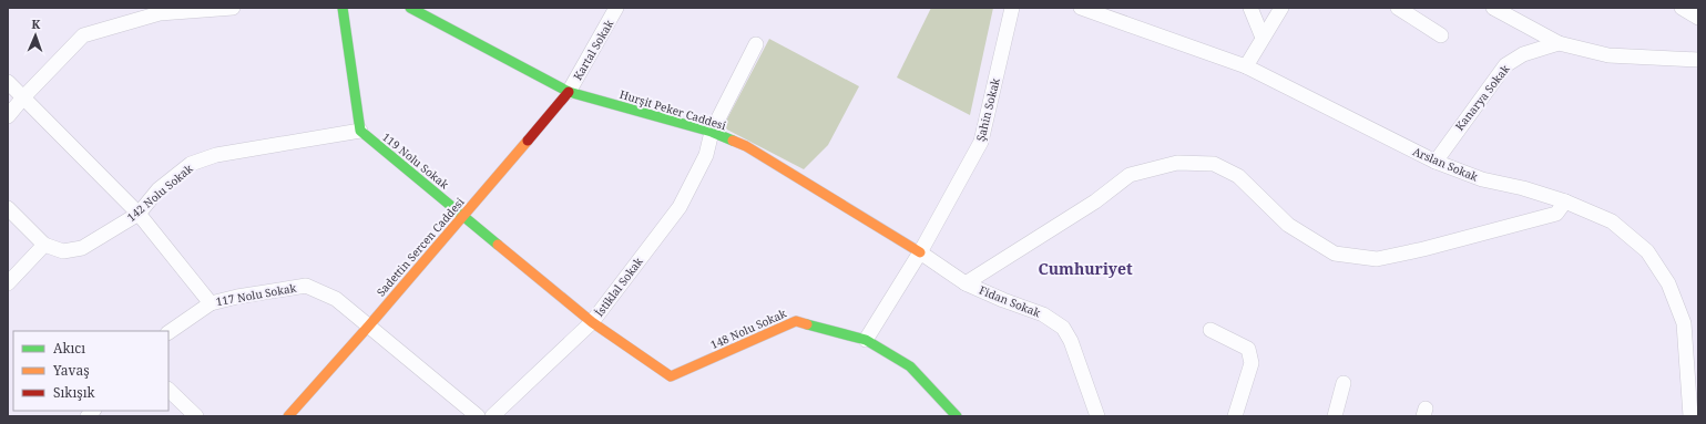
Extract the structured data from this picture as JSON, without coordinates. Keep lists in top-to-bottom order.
{
  "streets": {
    "street": [
      "Kartal Sokak",
      "Kanarya Sokak",
      "Hurşit Peker Caddesi",
      "Şahin Sokak",
      "119 Nolu Sokak",
      "Arslan Sokak",
      "142 Nolu Sokak",
      "Sadettin Sercen Caddesi",
      "İstiklal Sokak",
      "117 Nolu Sokak",
      "Fidan Sokak",
      "148 Nolu Sokak"
    ]
  },
  "crossings": [
    ["Kartal Sokak", "Hurşit Peker Caddesi"],
    ["Kartal Sokak", "Sadettin Sercen Caddesi"],
    ["Kanarya Sokak", "Arslan Sokak"],
    ["Hurşit Peker Caddesi", "Şahin Sokak"],
    ["Hurşit Peker Caddesi", "Sadettin Sercen Caddesi"],
    ["Hurşit Peker Caddesi", "İstiklal Sokak"],
    ["Hurşit Peker Caddesi", "Fidan Sokak"],
    ["Şahin Sokak", "Fidan Sokak"],
    ["Şahin Sokak", "148 Nolu Sokak"],
    ["119 Nolu Sokak", "142 Nolu Sokak"],
    ["119 Nolu Sokak", "Sadettin Sercen Caddesi"],
    ["119 Nolu Sokak", "İstiklal Sokak"],
    ["119 Nolu Sokak", "148 Nolu Sokak"],
    ["142 Nolu Sokak", "117 Nolu Sokak"],
    ["Sadettin Sercen Caddesi", "117 Nolu Sokak"],
    ["İstiklal Sokak", "148 Nolu Sokak"]
  ],
  "districts": ["Cumhuriyet"],
  "legend": ["Akıcı", "Yavaş", "Sıkışık"],
  "north": "top"
}
